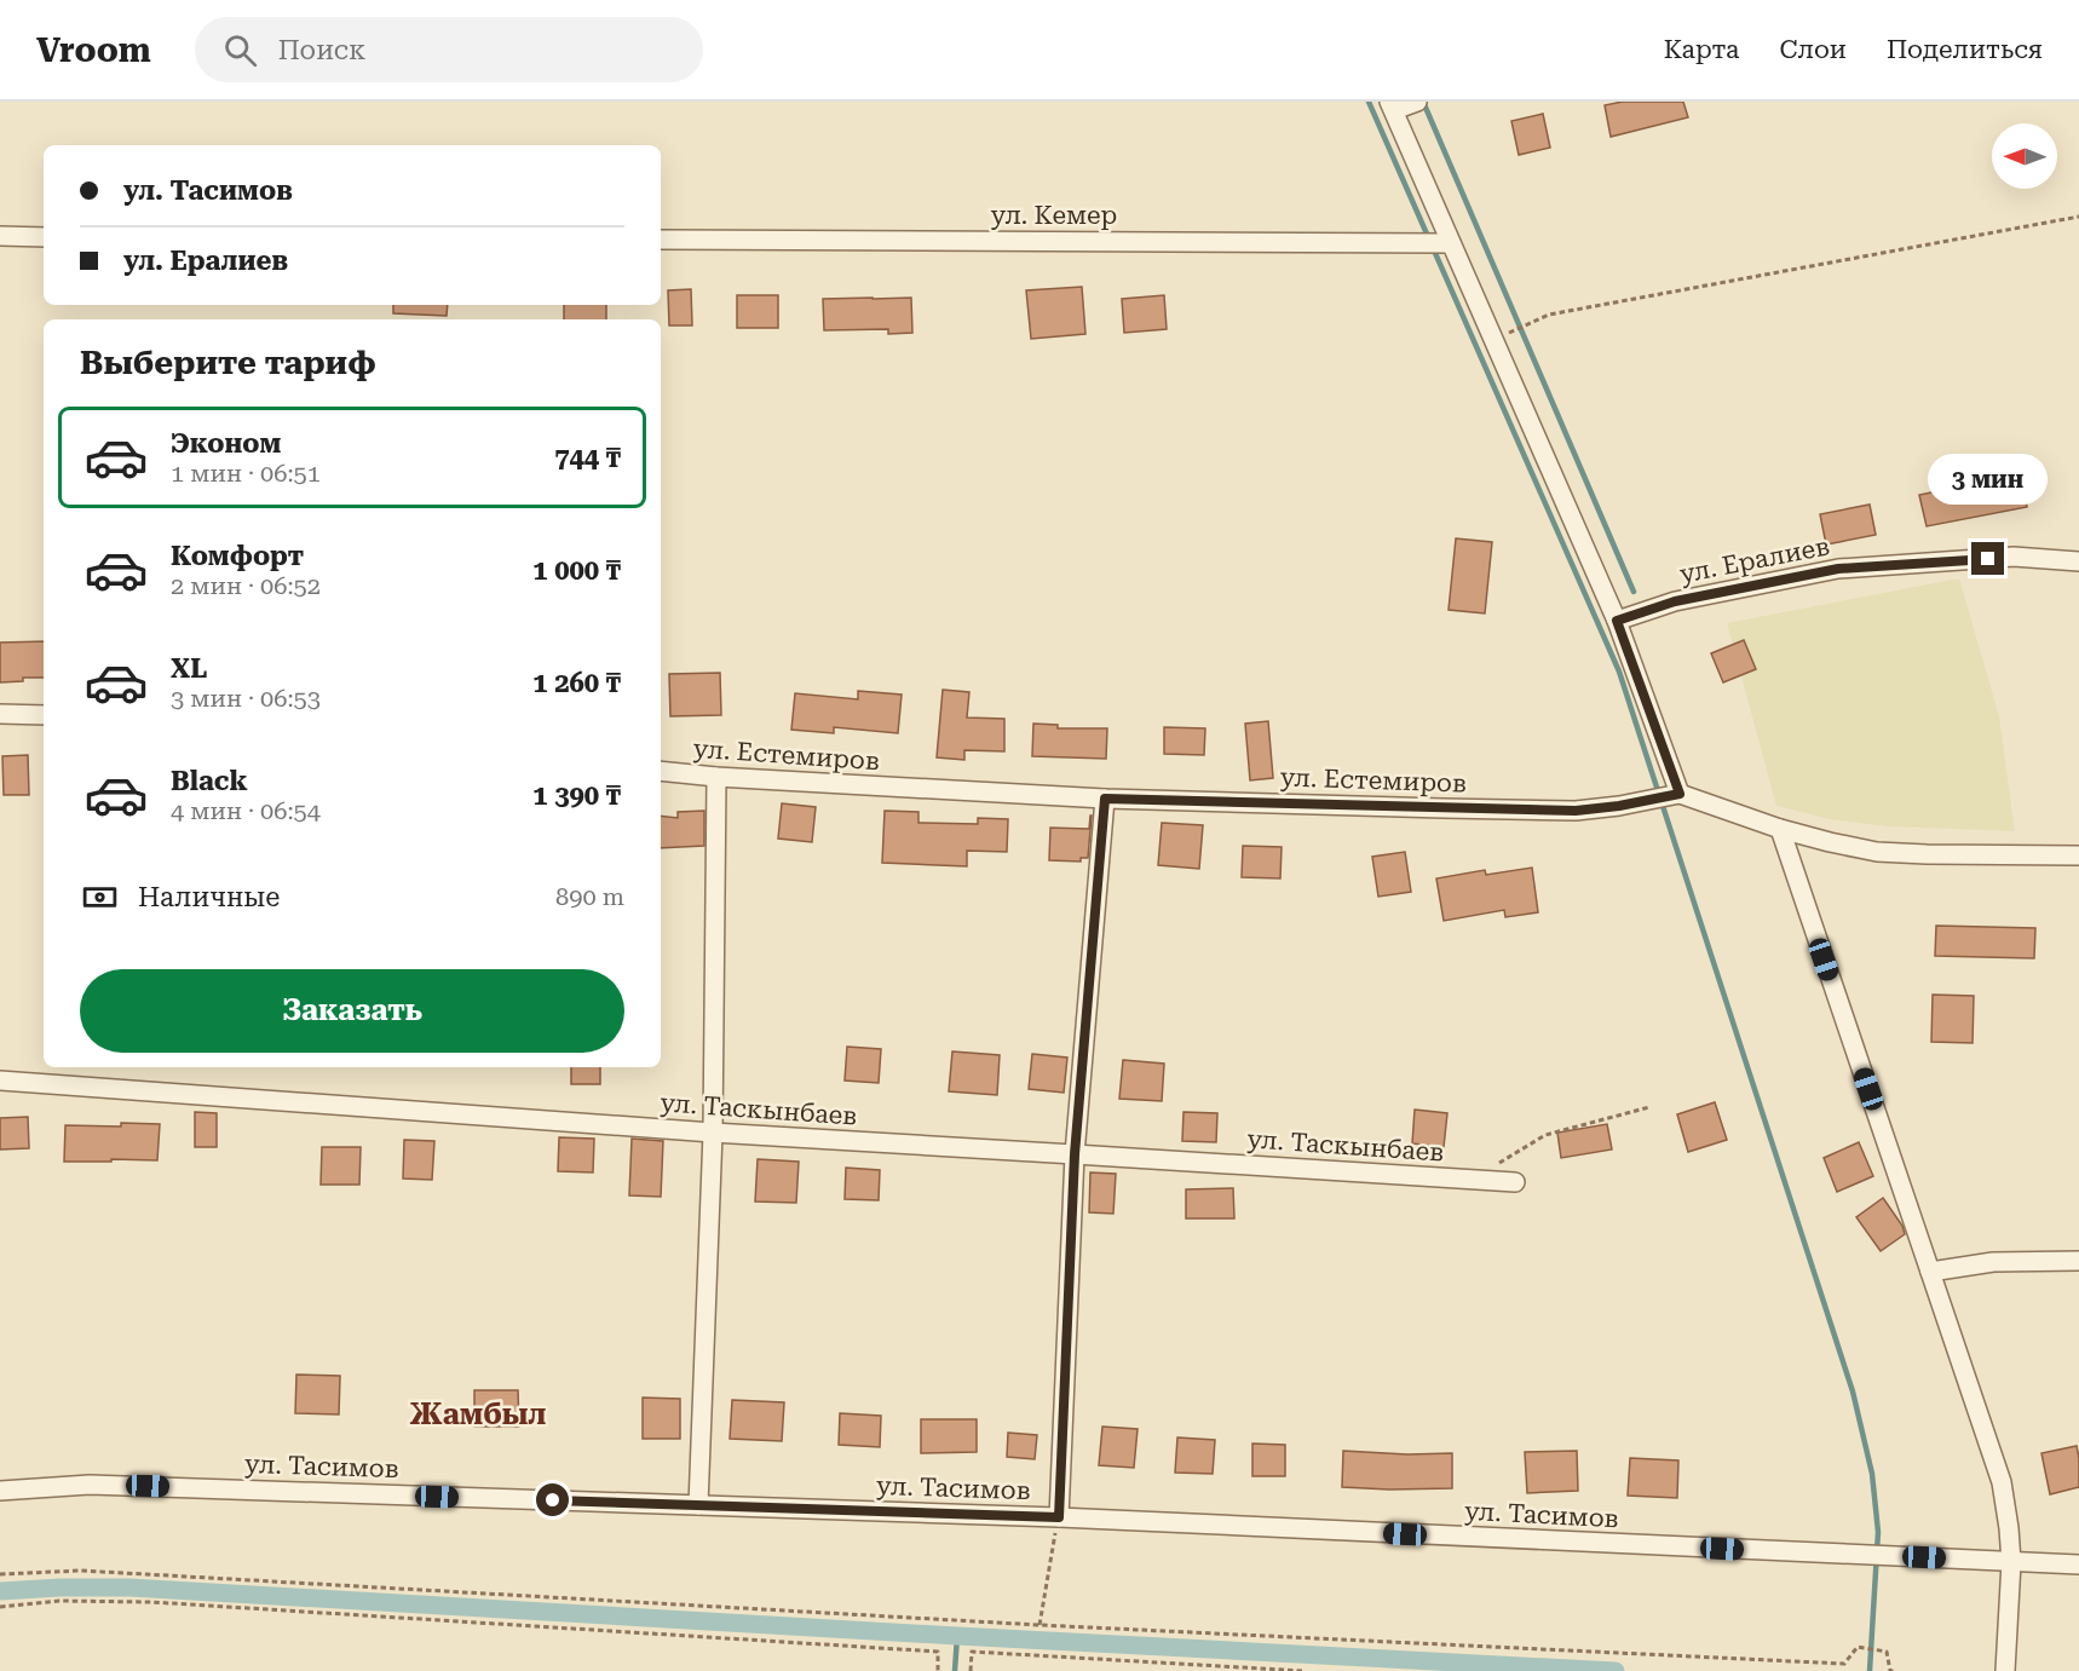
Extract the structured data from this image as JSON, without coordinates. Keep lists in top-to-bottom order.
{
  "streets": {
    "street": [
      "ул. Кемер",
      "ул. Ералиев",
      "ул. Естемиров",
      "ул. Таскынбаев",
      "ул. Тасимов"
    ]
  },
  "districts": ["Жамбыл"],
  "north": "left",
  "page": {
    "header": "Vroom",
    "search": "Поиск",
    "nav": ["Карта", "Слои", "Поделиться"],
    "banner": ["ул. Тасимов", "ул. Ералиев"],
    "heading": "Выберите тариф",
    "list": [
      {
        "name": "Эконом",
        "note": "1 мин · 06:51",
        "value": "744 ₸"
      },
      {
        "name": "Комфорт",
        "note": "2 мин · 06:52",
        "value": "1 000 ₸"
      },
      {
        "name": "XL",
        "note": "3 мин · 06:53",
        "value": "1 260 ₸"
      },
      {
        "name": "Black",
        "note": "4 мин · 06:54",
        "value": "1 390 ₸"
      }
    ],
    "bubble": "3 мин",
    "pay": ["Наличные", "890 m"],
    "buttons": "Заказать"
  }
}
